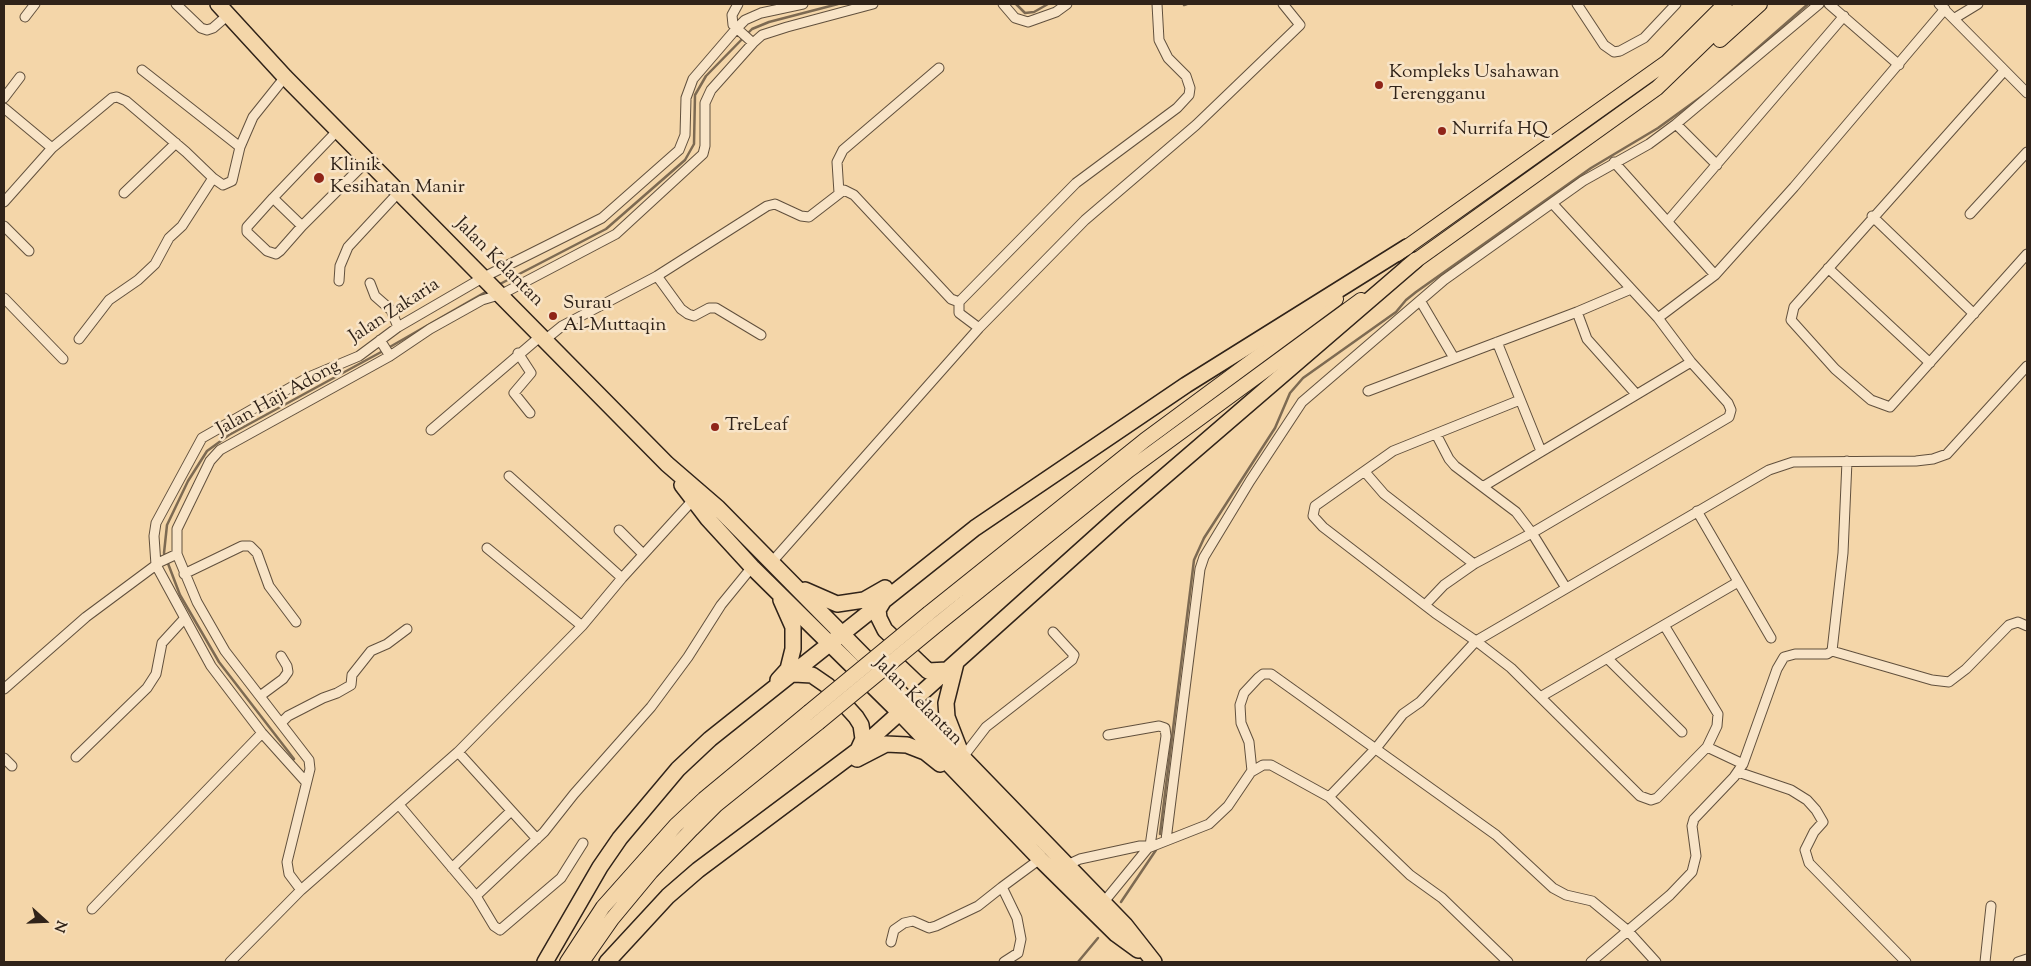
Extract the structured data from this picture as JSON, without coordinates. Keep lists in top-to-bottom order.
{
  "streets": {
    "highway": ["Jalan Kelantan"],
    "street": ["Jalan Zakaria", "Jalan Haji Adong"]
  },
  "crossings": [
    ["Jalan Kelantan", "Jalan Zakaria"],
    ["Jalan Kelantan", "Jalan Haji Adong"],
    ["Jalan Zakaria", "Jalan Haji Adong"]
  ],
  "places": [
    "Kompleks Usahawan Terengganu",
    "Nurrifa HQ",
    "Klinik Kesihatan Manir",
    "Surau Al-Muttaqin",
    "TreLeaf"
  ],
  "north": "right"
}
